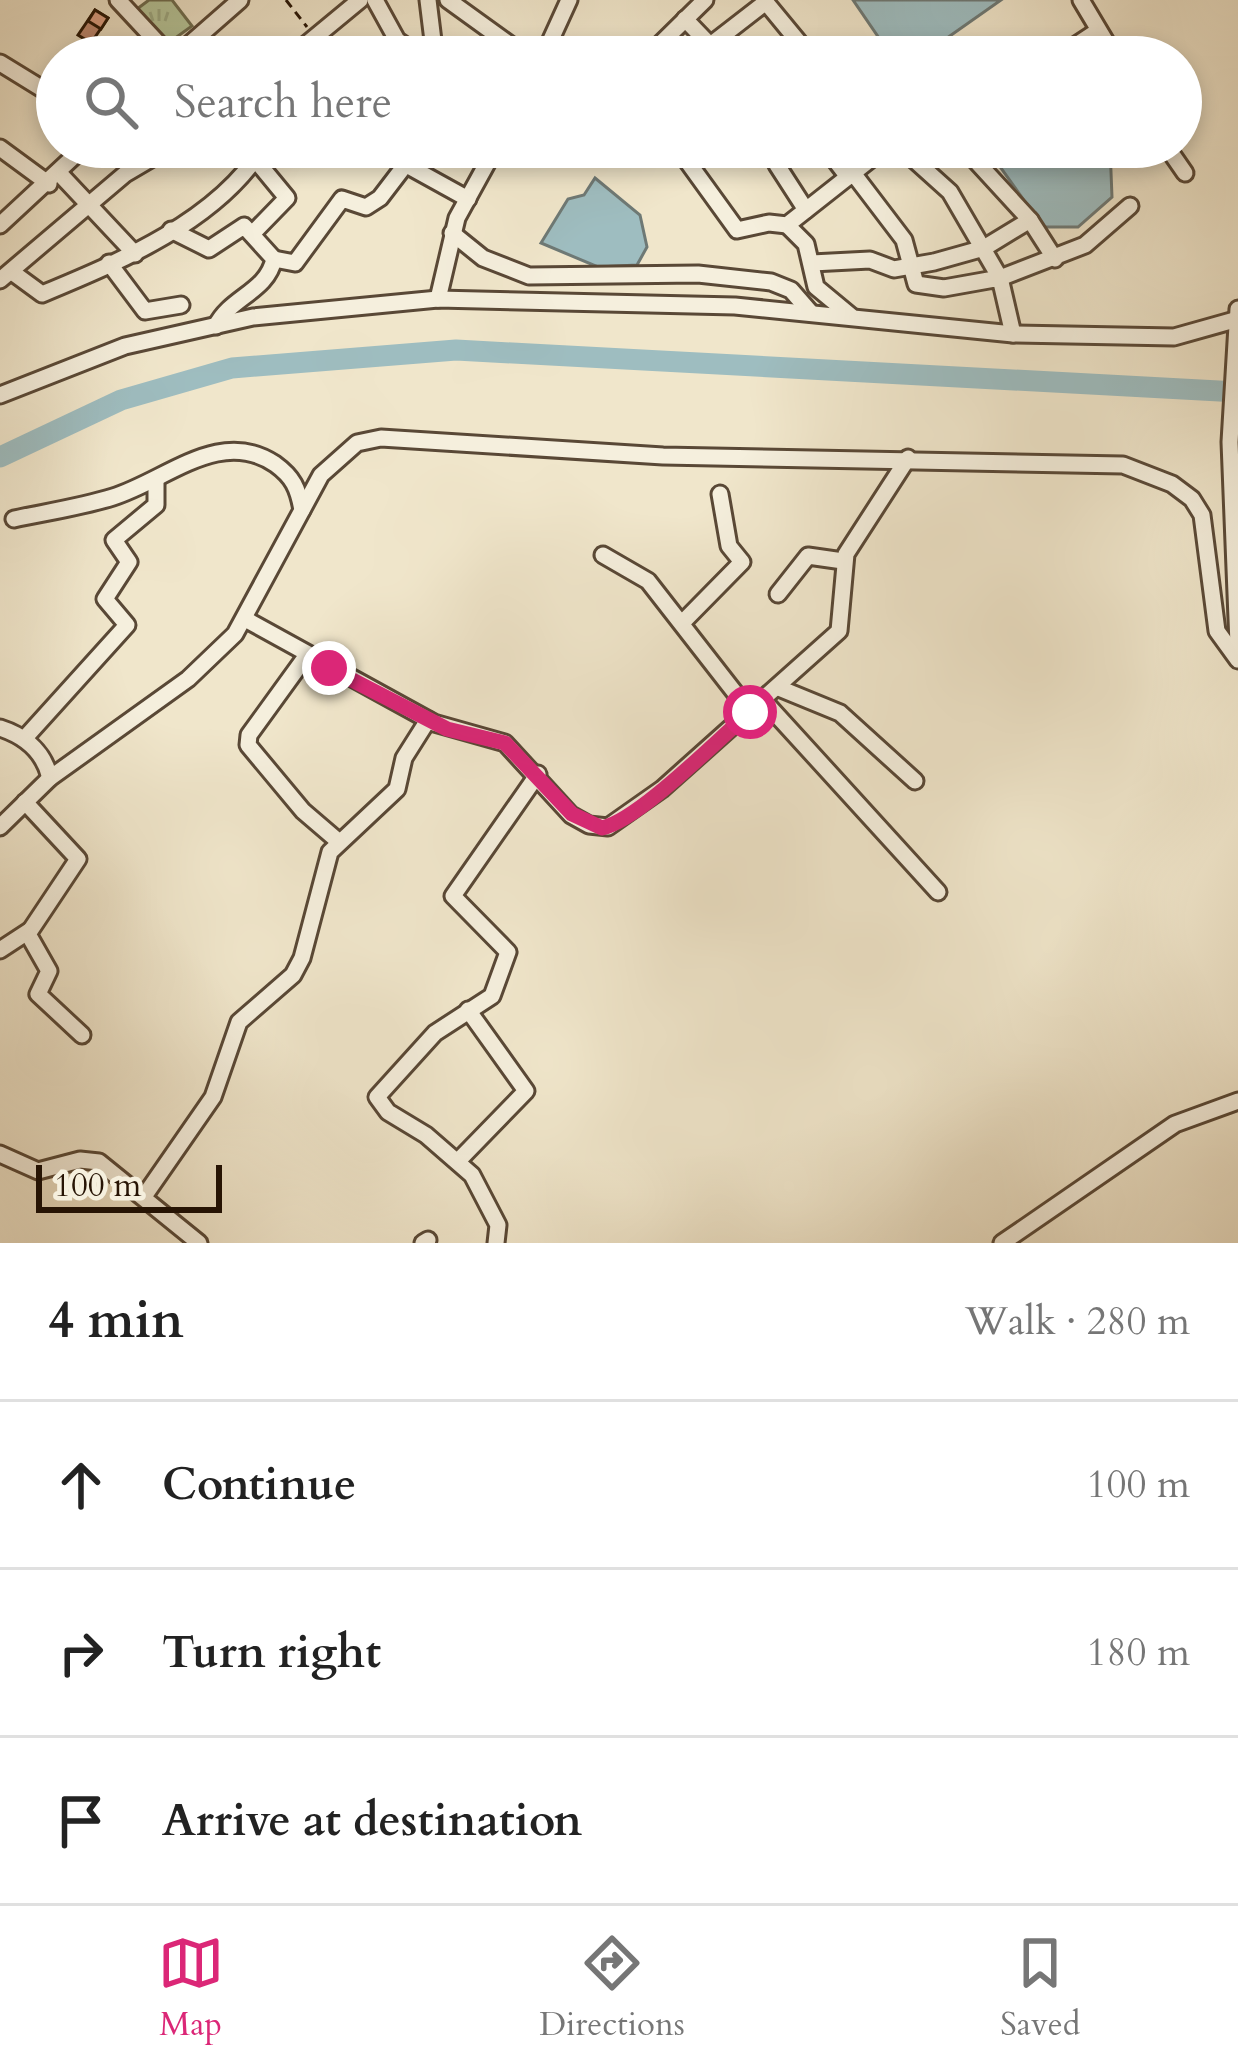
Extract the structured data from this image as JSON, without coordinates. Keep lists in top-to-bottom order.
{
  "scale_bar": "100 m",
  "page": {
    "search": "Search here",
    "scale": "100 m",
    "heading": ["4 min", "Walk · 280 m"],
    "list": [
      ["Continue", "100 m"],
      ["Turn right", "180 m"],
      "Arrive at destination"
    ],
    "nav": ["Map", "Directions", "Saved"]
  }
}
